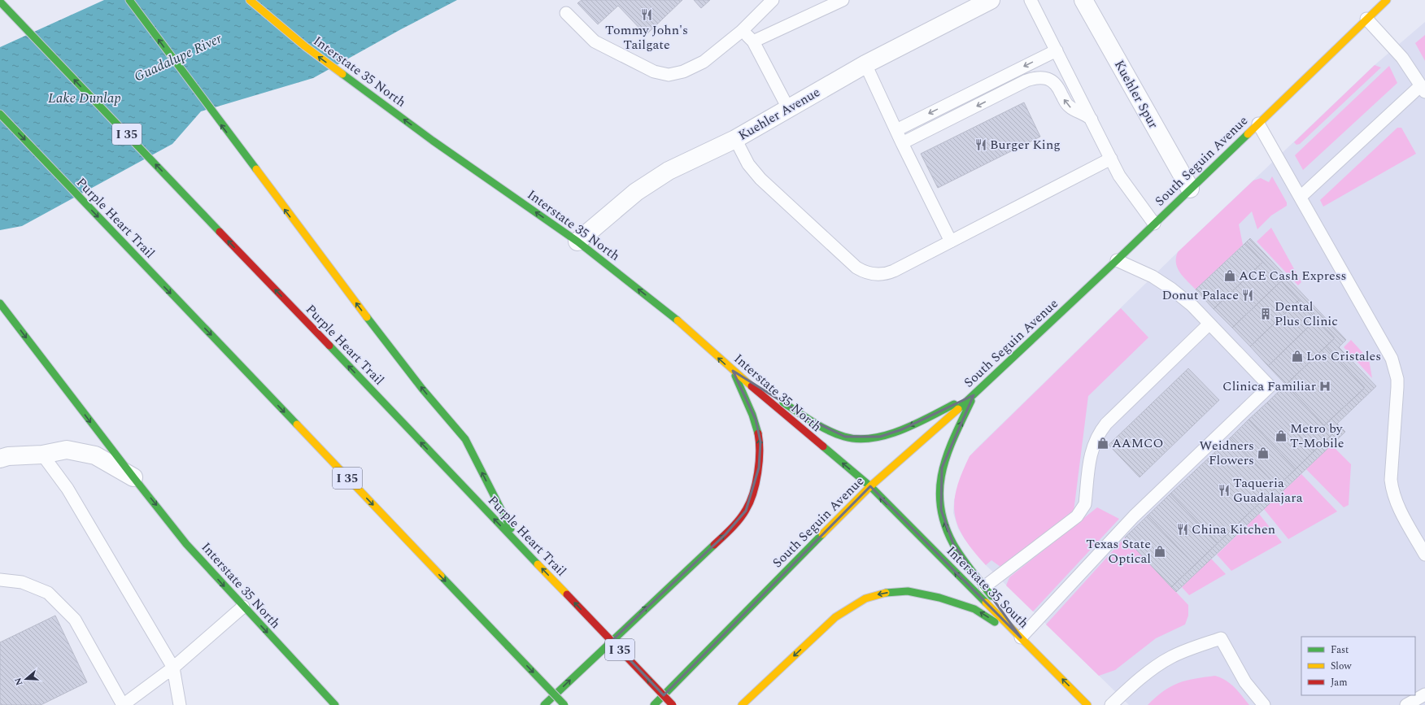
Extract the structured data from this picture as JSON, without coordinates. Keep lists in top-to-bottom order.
{
  "streets": {
    "main road": [
      "Interstate 35 North",
      "I 35",
      "South Seguin Avenue",
      "Purple Heart Trail",
      "Interstate 35 South"
    ],
    "street": ["Kuehler Spur", "Kuehler Avenue"]
  },
  "crossings": [
    ["Interstate 35 North", "Kuehler Avenue"],
    ["Interstate 35 North", "South Seguin Avenue"],
    ["Interstate 35 North", "Interstate 35 South"],
    ["Kuehler Spur", "South Seguin Avenue"],
    ["South Seguin Avenue", "Interstate 35 South"]
  ],
  "one_way": ["Interstate 35 South"],
  "water": ["Guadalupe River", "Lake Dunlap"],
  "places": {
    "restaurant": [
      "Tommy John's Tailgate",
      "Burger King",
      "Donut Palace",
      "Taqueria Guadalajara",
      "China Kitchen"
    ],
    "shop": [
      "ACE Cash Express",
      "Los Cristales",
      "Metro by T-Mobile",
      "AAMCO",
      "Weidners Flowers",
      "Texas State Optical"
    ],
    "building": ["Dental Plus Clinic"],
    "hospital": ["Clinica Familiar"]
  },
  "legend": ["Fast", "Slow", "Jam"],
  "north": "left"
}
